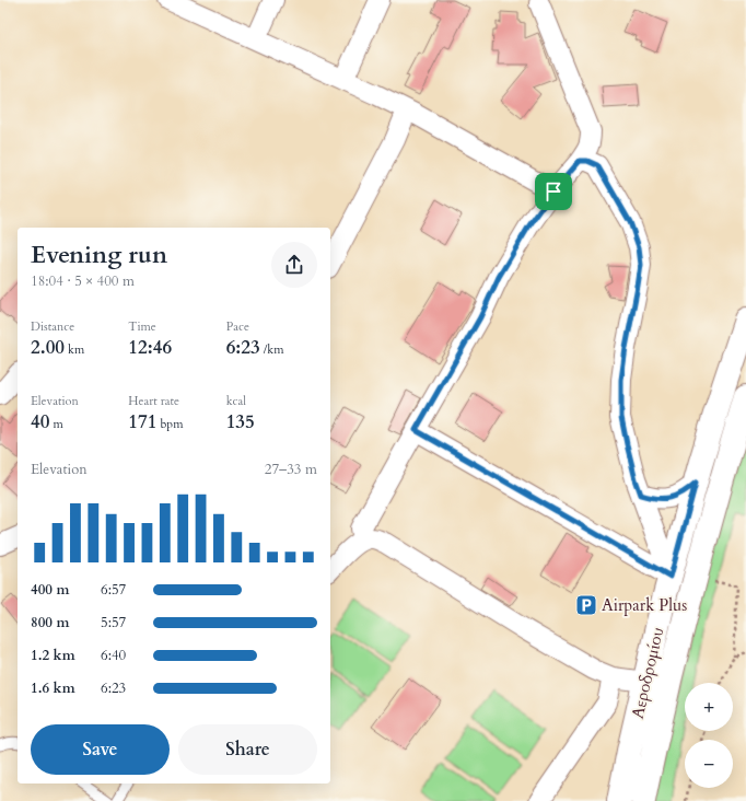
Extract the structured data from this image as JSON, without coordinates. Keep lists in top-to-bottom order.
{
  "streets": {
    "main road": ["Αεροδρομίου"]
  },
  "places": {
    "parking": ["Airpark Plus"]
  },
  "page": {
    "heading": ["Evening run", "18:04 · 5 × 400 m"],
    "stats": [
      ["Distance", "2.00 km"],
      ["Time", "12:46"],
      ["Pace", "6:23 /km"],
      ["Elevation", "40 m"],
      ["Heart rate", "171 bpm"],
      ["kcal", "135"]
    ],
    "chart": ["Elevation", "27–33 m"],
    "list": [
      {
        "name": "400 m",
        "note": "6:57"
      },
      {
        "name": "800 m",
        "note": "5:57"
      },
      {
        "name": "1.2 km",
        "note": "6:40"
      },
      {
        "name": "1.6 km",
        "note": "6:23"
      }
    ],
    "map_buttons": ["+", "−"],
    "buttons": ["Save", "Share"]
  }
}
